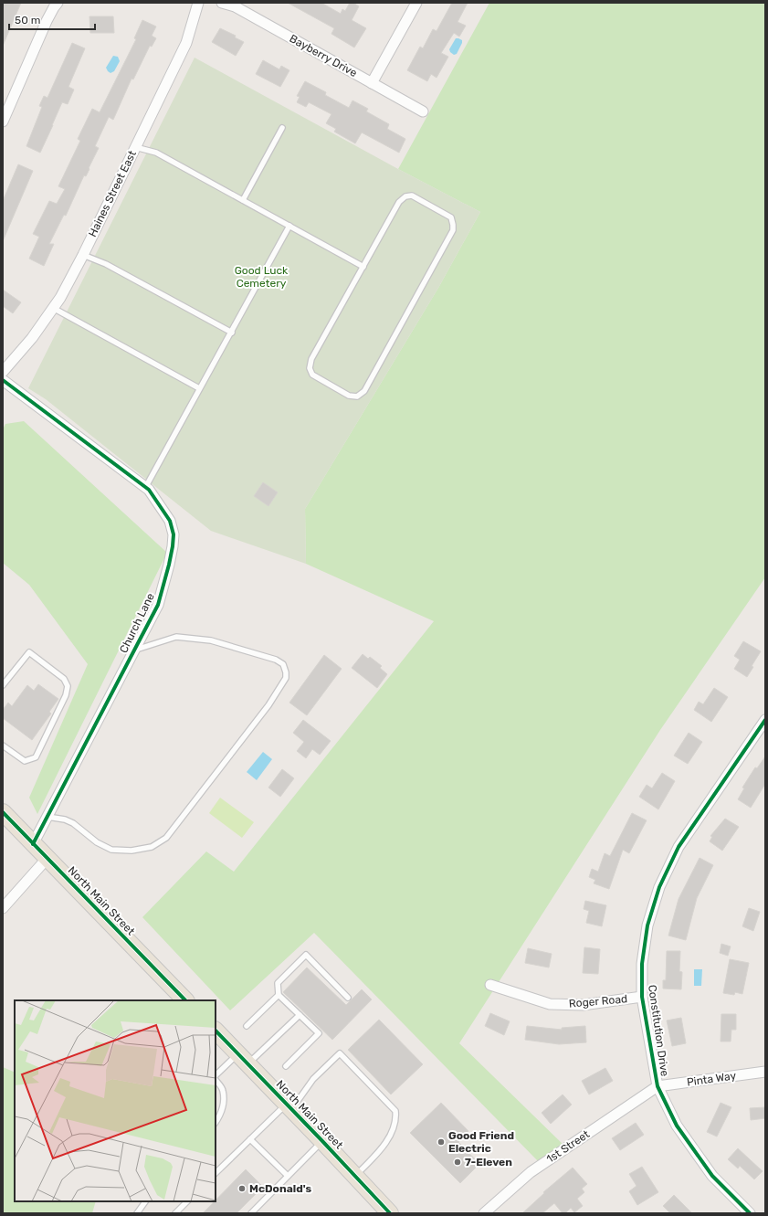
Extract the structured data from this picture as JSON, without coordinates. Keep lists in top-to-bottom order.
{
  "streets": {
    "highway": ["North Main Street"],
    "street": [
      "Bayberry Drive",
      "Haines Street East",
      "Church Lane",
      "Roger Road",
      "Constitution Drive",
      "Pinta Way",
      "1st Street"
    ]
  },
  "crossings": [
    ["Church Lane", "North Main Street"],
    ["Roger Road", "Constitution Drive"],
    ["Constitution Drive", "Pinta Way"],
    ["Constitution Drive", "1st Street"],
    ["Pinta Way", "1st Street"]
  ],
  "parks": ["Good Luck Cemetery"],
  "places": ["Good Friend Electric", "7-Eleven", "McDonald's"],
  "scale_bar": "50 m"
}
